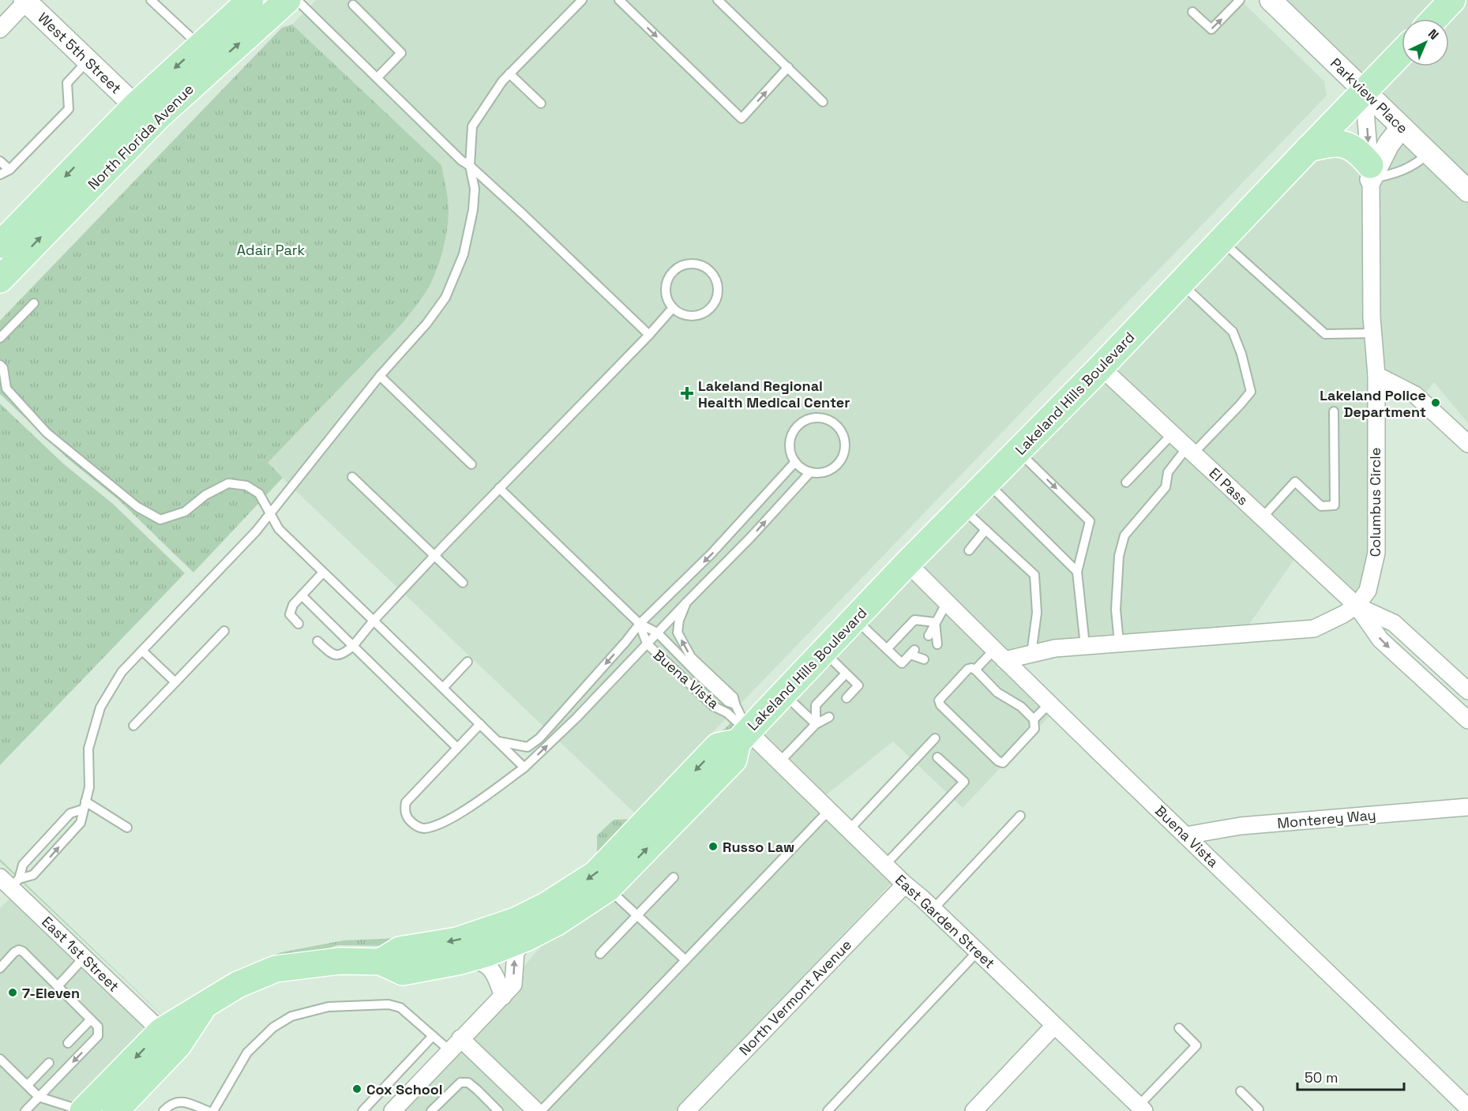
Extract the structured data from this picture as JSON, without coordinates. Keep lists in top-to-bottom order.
{
  "streets": {
    "main road": ["North Florida Avenue", "Lakeland Hills Boulevard"],
    "street": [
      "West 5th Street",
      "Parkview Place",
      "El Pass",
      "Columbus Circle",
      "Buena Vista",
      "Monterey Way",
      "East Garden Street",
      "East 1st Street",
      "North Vermont Avenue"
    ]
  },
  "crossings": [
    ["West 5th Street", "North Florida Avenue"],
    ["Parkview Place", "Lakeland Hills Boulevard"],
    ["Parkview Place", "Columbus Circle"],
    ["Lakeland Hills Boulevard", "El Pass"],
    ["Lakeland Hills Boulevard", "Columbus Circle"],
    ["Lakeland Hills Boulevard", "Buena Vista"],
    ["Lakeland Hills Boulevard", "East Garden Street"],
    ["Lakeland Hills Boulevard", "East 1st Street"],
    ["El Pass", "Columbus Circle"],
    ["Columbus Circle", "Buena Vista"],
    ["Buena Vista", "Monterey Way"],
    ["Buena Vista", "East Garden Street"],
    ["East Garden Street", "North Vermont Avenue"]
  ],
  "parks": ["Adair Park"],
  "places": {
    "health": ["Lakeland Regional Health Medical Center"],
    "other": [
      "Lakeland Police Department",
      "Russo Law",
      "7-Eleven",
      "Cox School"
    ]
  },
  "scale_bar": "50 m",
  "north": "top right"
}
